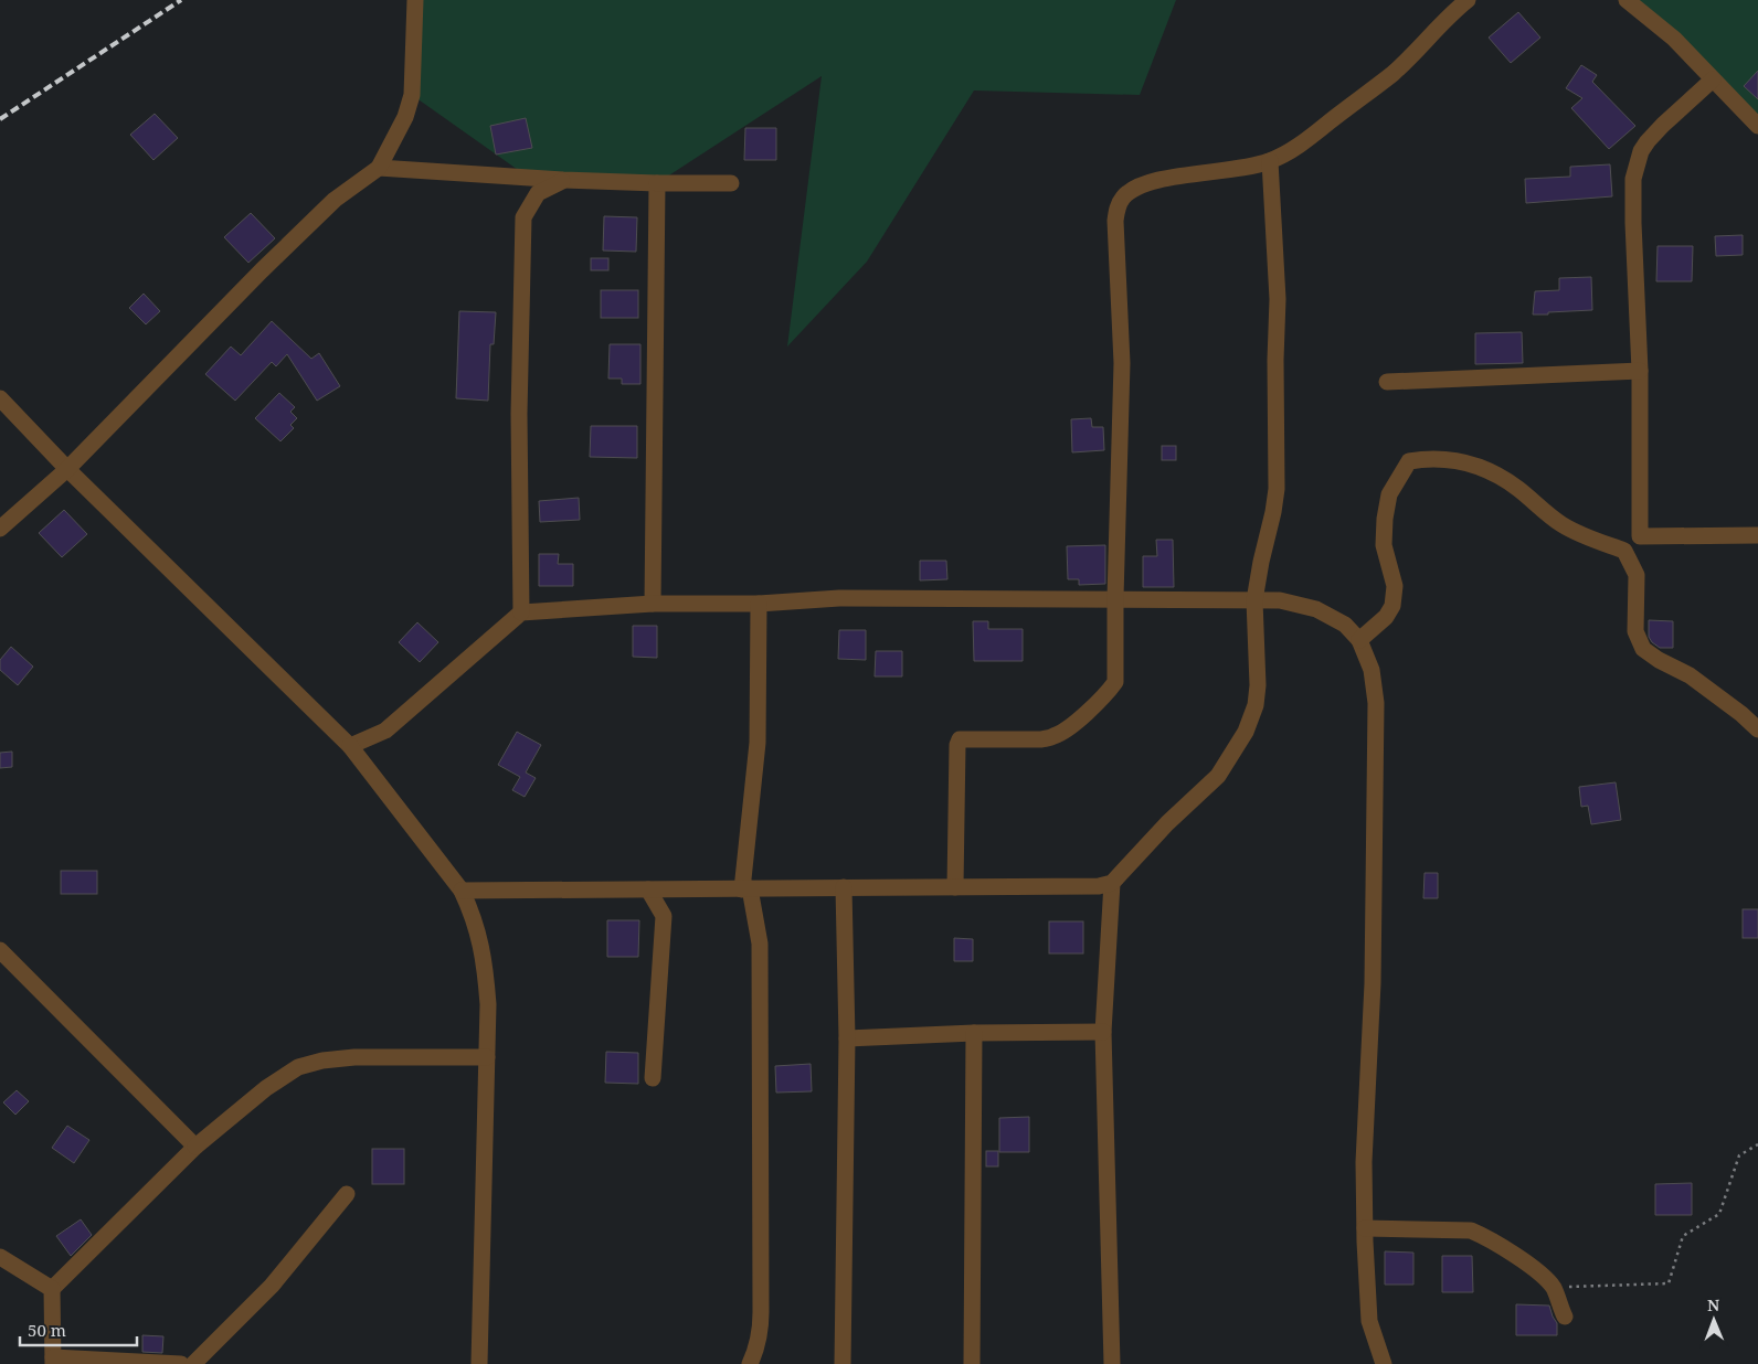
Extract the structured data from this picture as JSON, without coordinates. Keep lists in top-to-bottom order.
{
  "scale_bar": "50 m",
  "north": "top"
}
